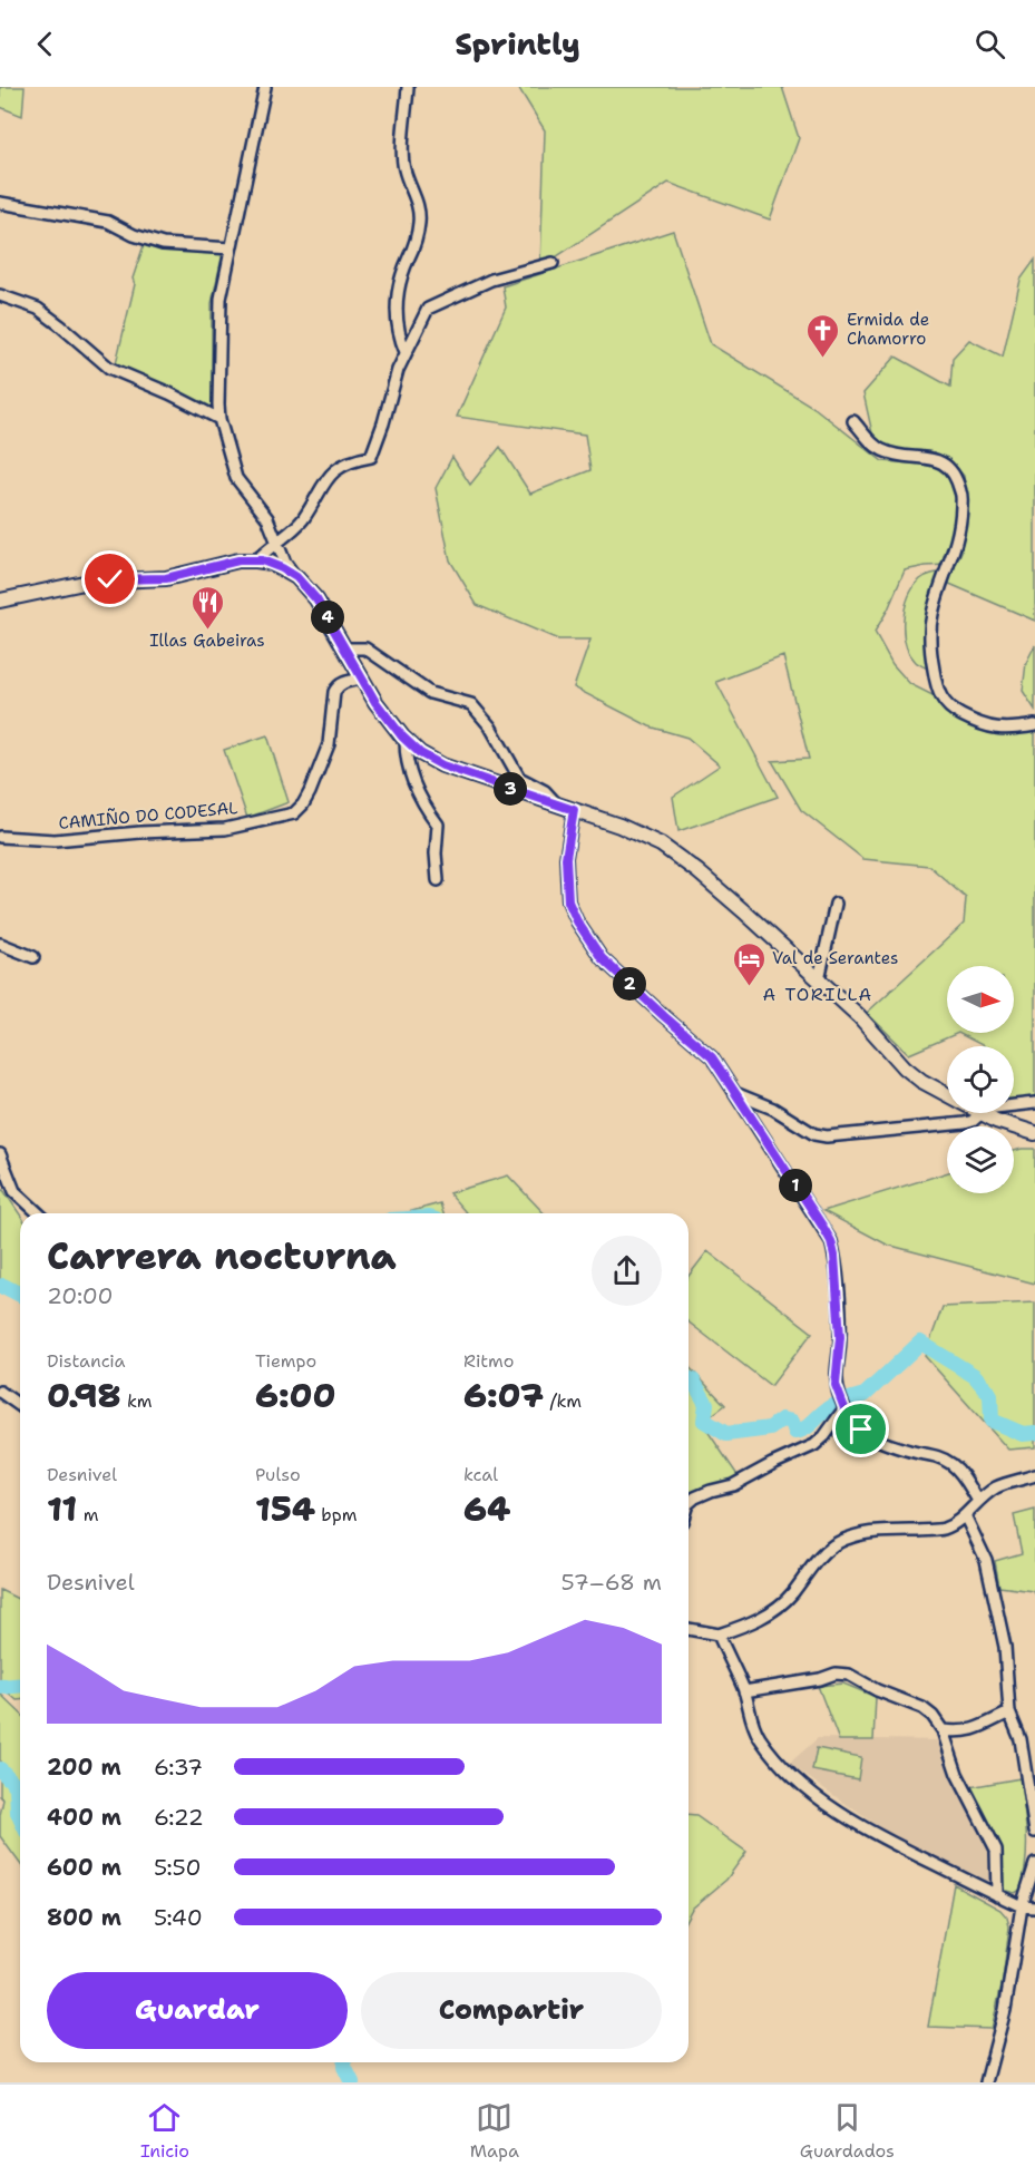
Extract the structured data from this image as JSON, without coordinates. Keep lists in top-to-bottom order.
{
  "streets": {
    "street": ["CAMIÑO DO CODESAL"]
  },
  "districts": ["A TORILLA"],
  "places": {
    "church": ["Ermida de Chamorro"],
    "restaurant": ["Illas Gabeiras"],
    "hotel": ["Val de Serantes"]
  },
  "north": "right",
  "page": {
    "header": "Sprintly",
    "pins": [
      "4",
      "3",
      "2",
      "1"
    ],
    "heading": ["Carrera nocturna", "20:00"],
    "stats": [
      ["Distancia", "0.98 km"],
      ["Tiempo", "6:00"],
      ["Ritmo", "6:07 /km"],
      ["Desnivel", "11 m"],
      ["Pulso", "154 bpm"],
      ["kcal", "64"]
    ],
    "chart": ["Desnivel", "57–68 m"],
    "list": [
      {
        "name": "200 m",
        "note": "6:37"
      },
      {
        "name": "400 m",
        "note": "6:22"
      },
      {
        "name": "600 m",
        "note": "5:50"
      },
      {
        "name": "800 m",
        "note": "5:40"
      }
    ],
    "buttons": ["Guardar", "Compartir"],
    "tabs": ["Inicio", "Mapa", "Guardados"]
  }
}
